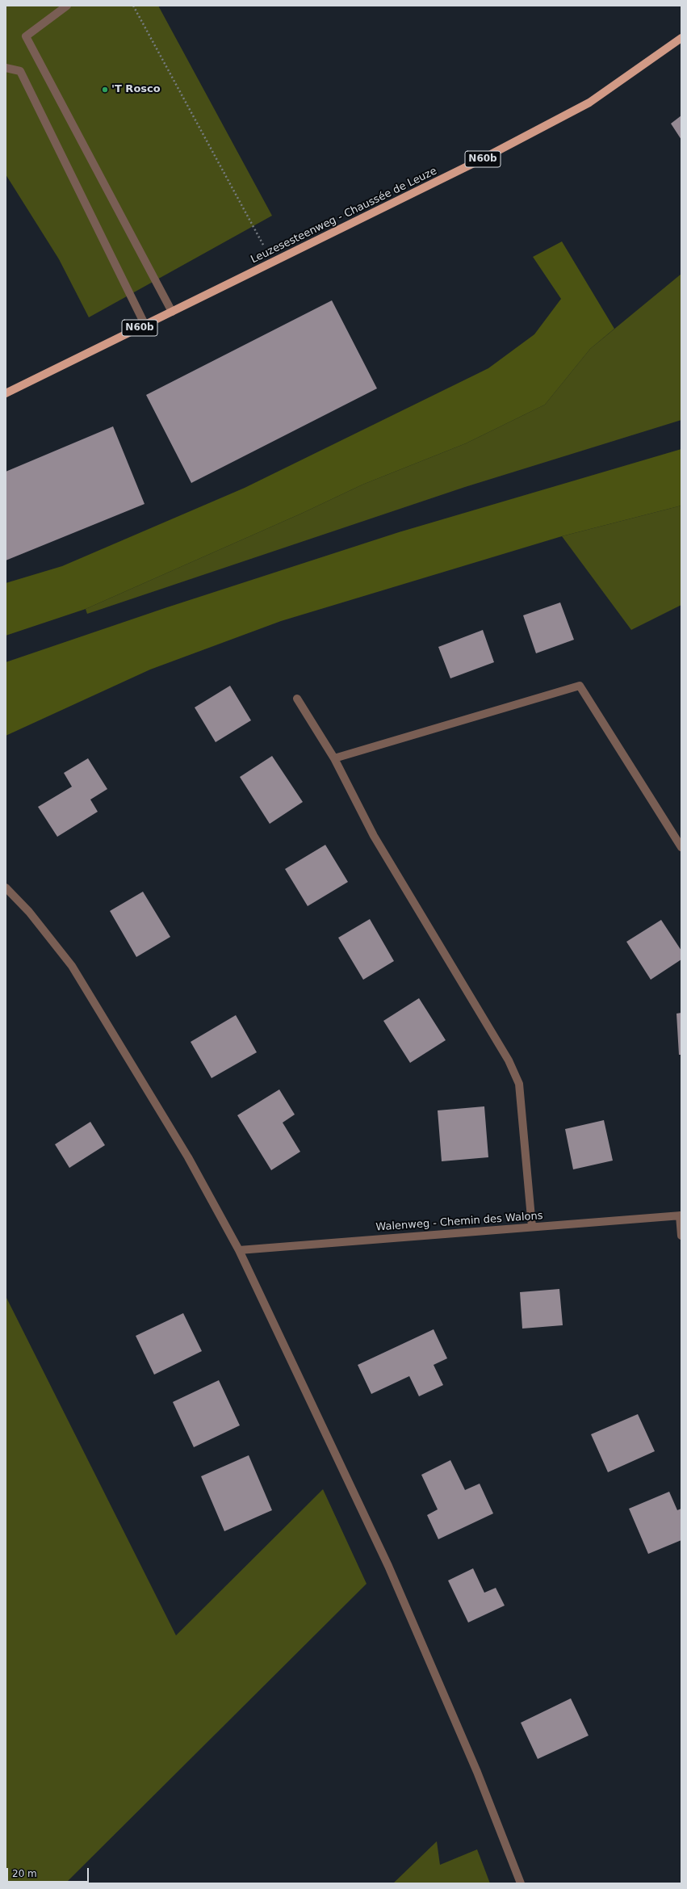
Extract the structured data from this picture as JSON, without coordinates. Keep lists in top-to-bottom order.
{
  "streets": {
    "main road": ["N60b", "Leuzesesteenweg - Chaussée de Leuze"],
    "street": ["Walenweg - Chemin des Walons"]
  },
  "places": ["'T Rosco"],
  "scale_bar": "20 m"
}
